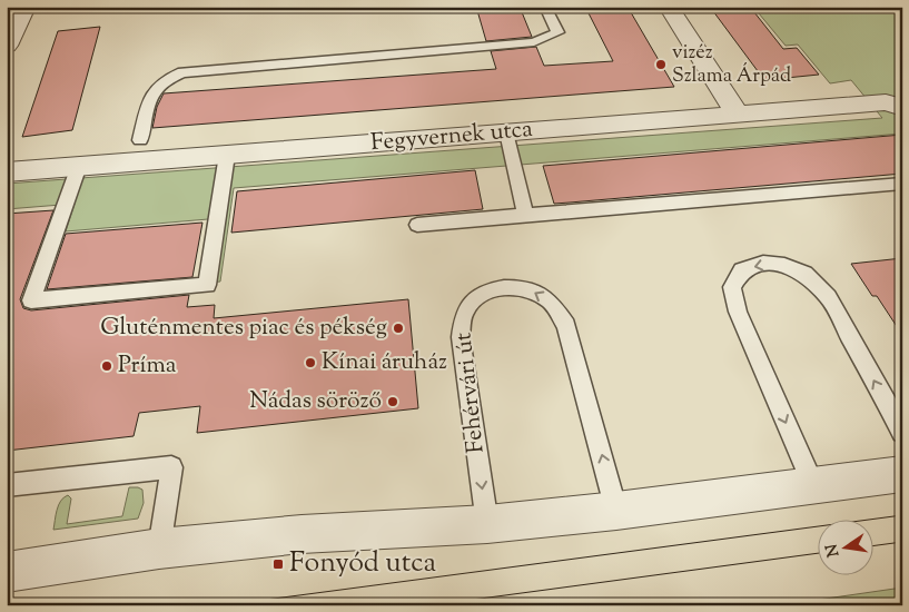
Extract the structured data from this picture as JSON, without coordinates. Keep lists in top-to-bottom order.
{
  "streets": {
    "street": ["Fegyvernek utca"],
    "lane": ["Fehérvári út"]
  },
  "places": {
    "other": [
      "vizéz Szlama Árpád",
      "Gluténmentes piac és pékség",
      "Kínai áruház",
      "Príma",
      "Nádas söröző"
    ],
    "transit": ["Fonyód utca"]
  },
  "north": "left"
}
